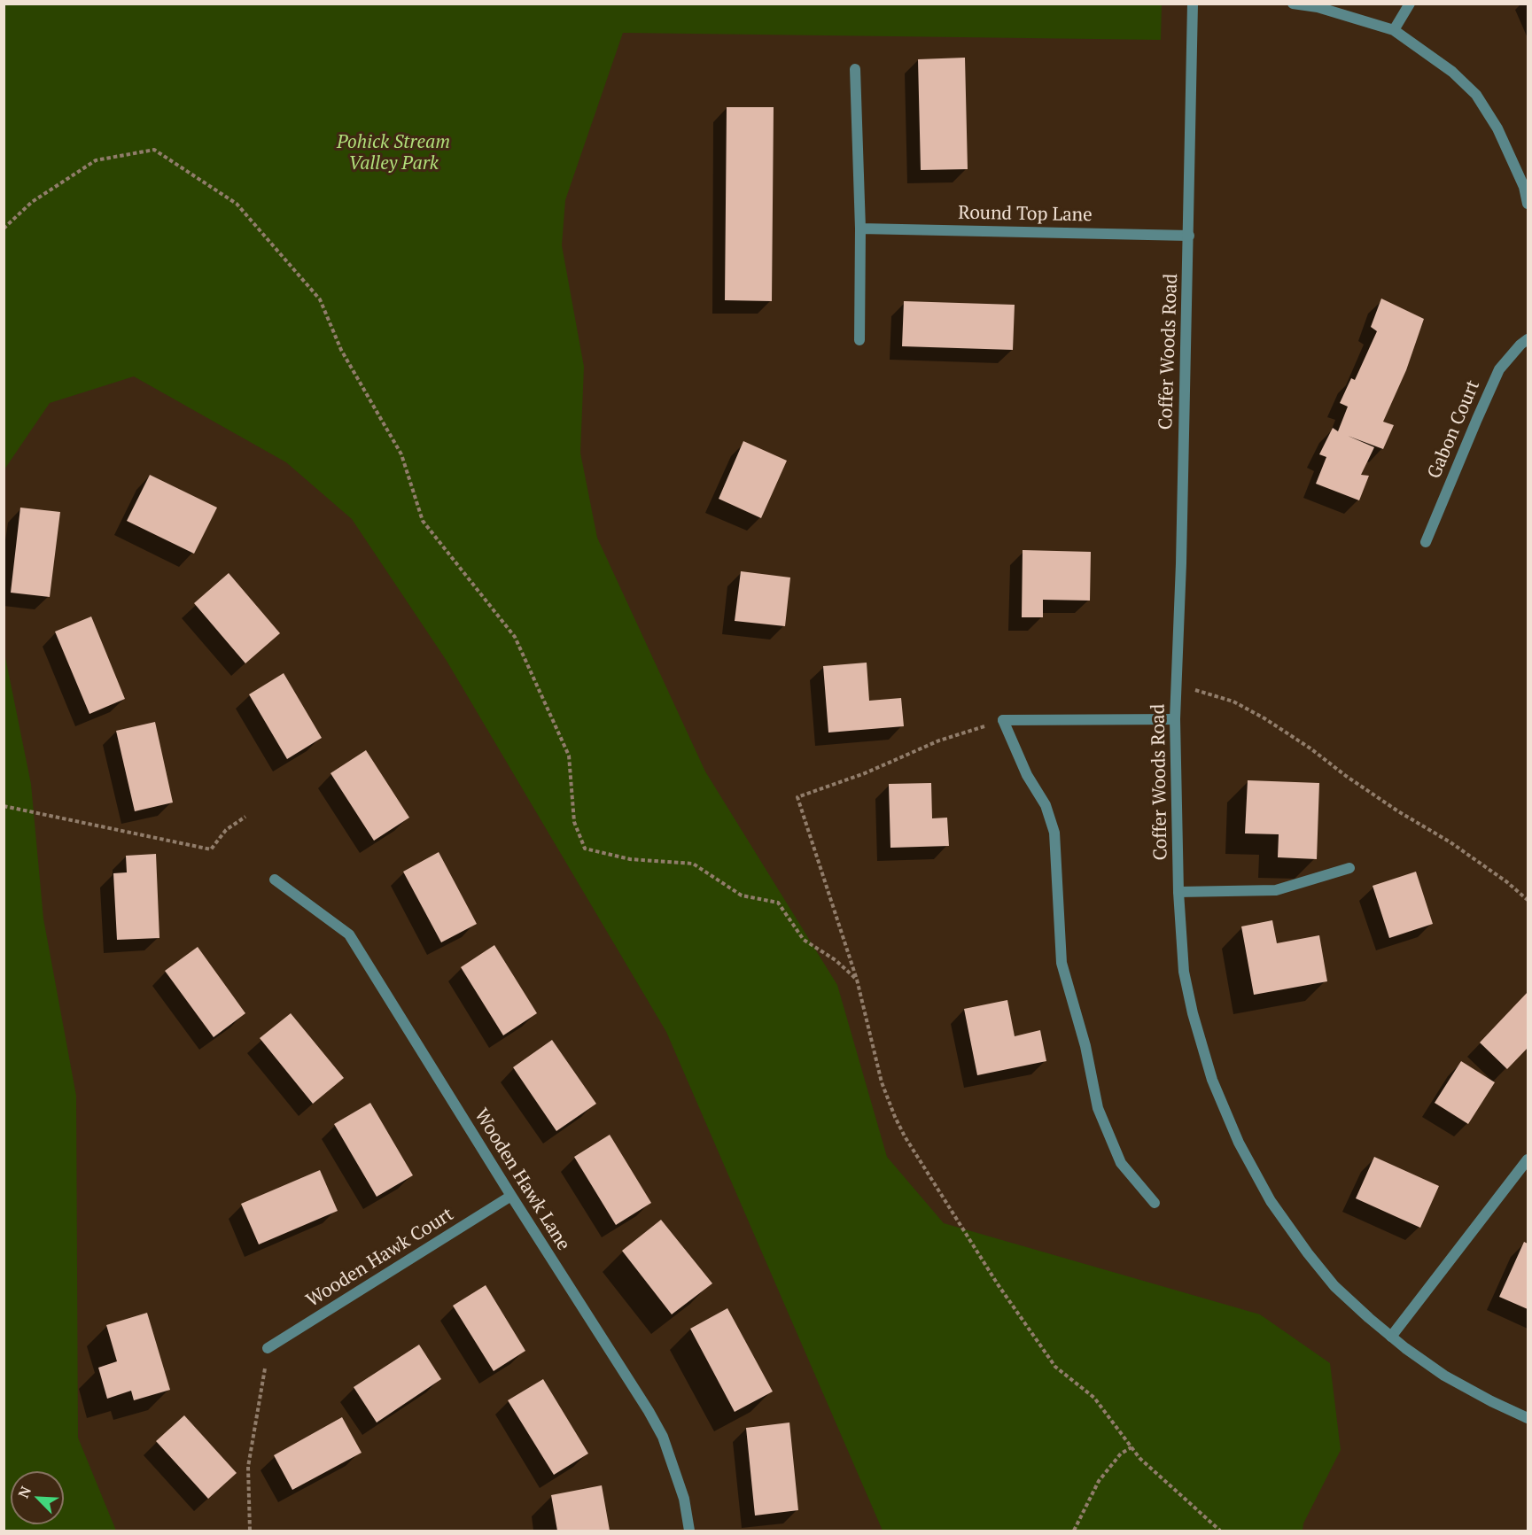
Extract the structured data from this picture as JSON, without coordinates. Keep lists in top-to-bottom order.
{
  "streets": {
    "street": [
      "Round Top Lane",
      "Coffer Woods Road",
      "Gabon Court",
      "Wooden Hawk Lane",
      "Wooden Hawk Court"
    ]
  },
  "crossings": [
    ["Round Top Lane", "Coffer Woods Road"],
    ["Wooden Hawk Lane", "Wooden Hawk Court"]
  ],
  "parks": ["Pohick Stream Valley Park"],
  "north": "top left"
}
